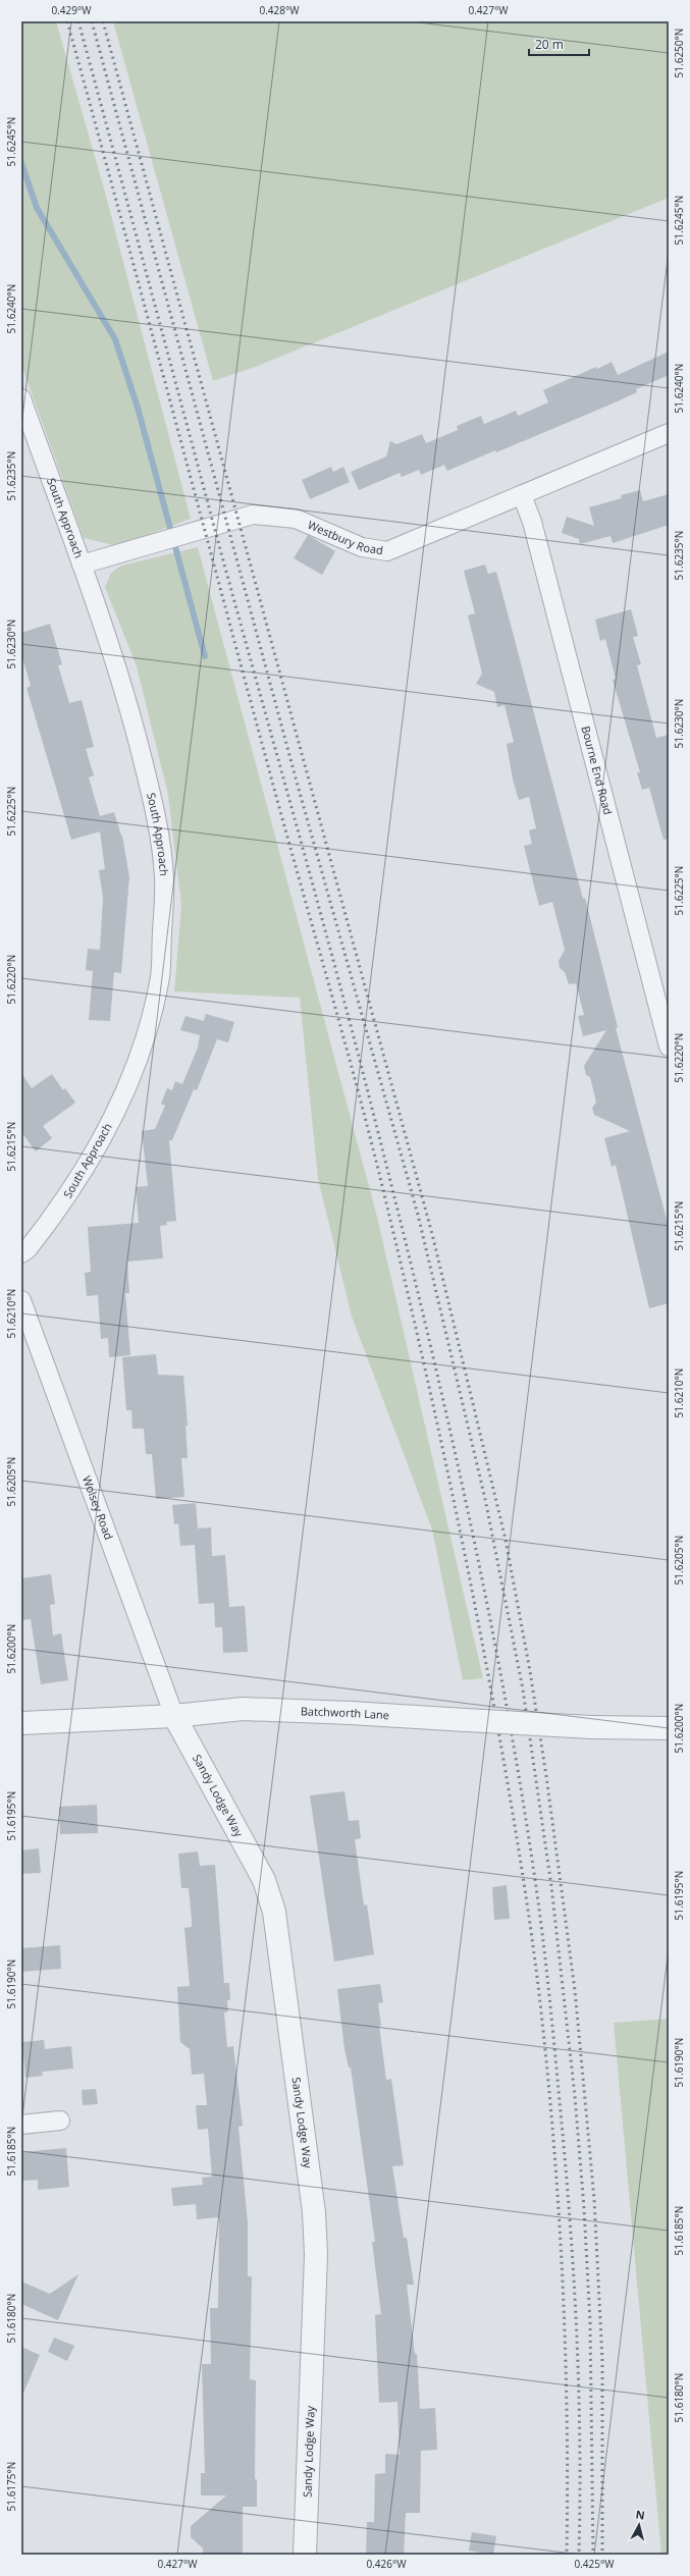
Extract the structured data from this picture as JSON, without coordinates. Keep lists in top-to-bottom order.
{
  "streets": {
    "street": [
      "South Approach",
      "Westbury Road",
      "Bourne End Road",
      "Wolsey Road",
      "Batchworth Lane",
      "Sandy Lodge Way"
    ]
  },
  "crossings": [
    ["South Approach", "Westbury Road"],
    ["Westbury Road", "Bourne End Road"],
    ["Wolsey Road", "Batchworth Lane"],
    ["Wolsey Road", "Sandy Lodge Way"],
    ["Batchworth Lane", "Sandy Lodge Way"]
  ],
  "scale_bar": "20 m",
  "north": "top",
  "coordinates": [
    "0.429°W",
    "0.428°W",
    "0.427°W",
    "51.6250°N",
    "51.6245°N",
    "51.6240°N",
    "51.6235°N",
    "51.6230°N",
    "51.6225°N",
    "51.6220°N",
    "51.6215°N",
    "51.6210°N",
    "51.6205°N",
    "51.6200°N",
    "51.6195°N",
    "51.6190°N",
    "51.6185°N",
    "51.6180°N",
    "51.6175°N",
    "0.426°W",
    "0.425°W"
  ]
}
